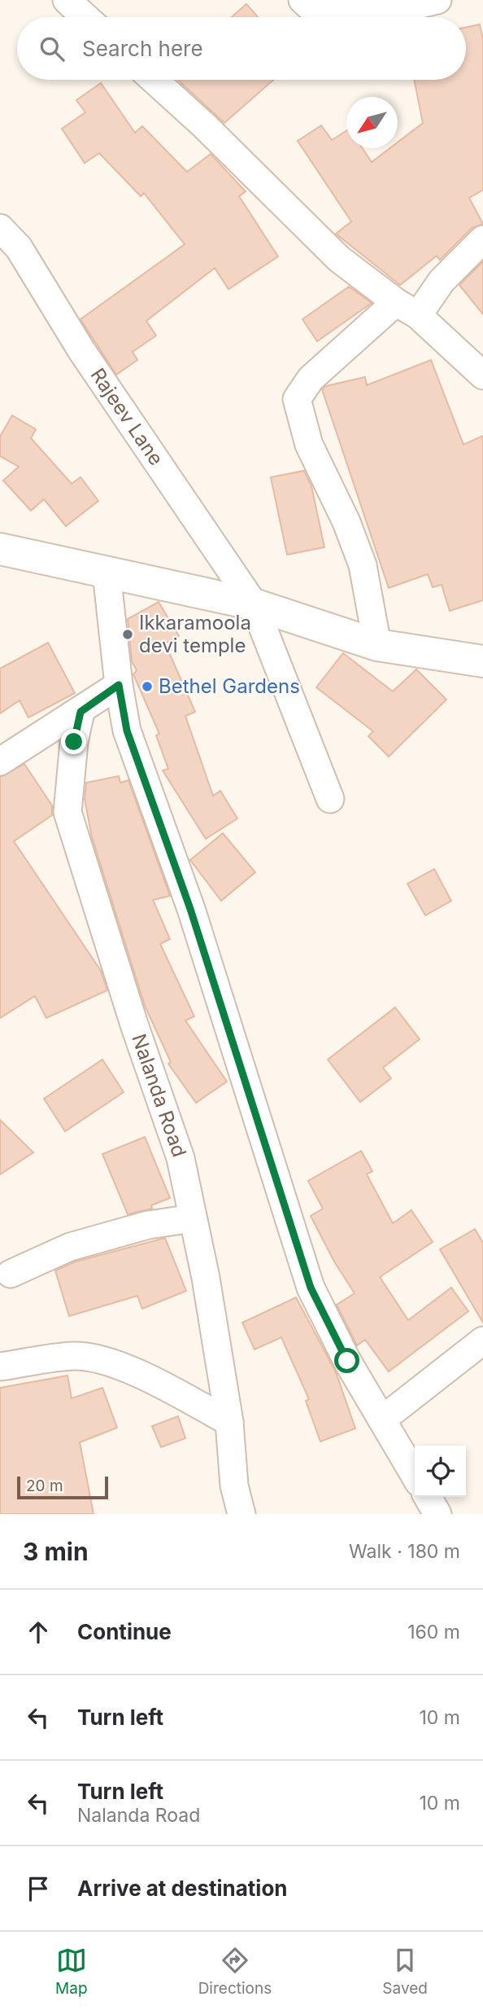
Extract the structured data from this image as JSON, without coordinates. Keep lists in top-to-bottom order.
{
  "streets": {
    "street": ["Rajeev Lane", "Nalanda Road"]
  },
  "places": ["Ikkaramoola devi temple", "Bethel Gardens"],
  "scale_bar": "20 m",
  "north": "bottom left",
  "page": {
    "search": "Search here",
    "scale": "20 m",
    "heading": ["3 min", "Walk · 180 m"],
    "list": [
      ["Continue", "160 m"],
      ["Turn left", "10 m"],
      ["Turn left", "Nalanda Road", "10 m"],
      "Arrive at destination"
    ],
    "nav": ["Map", "Directions", "Saved"]
  }
}
